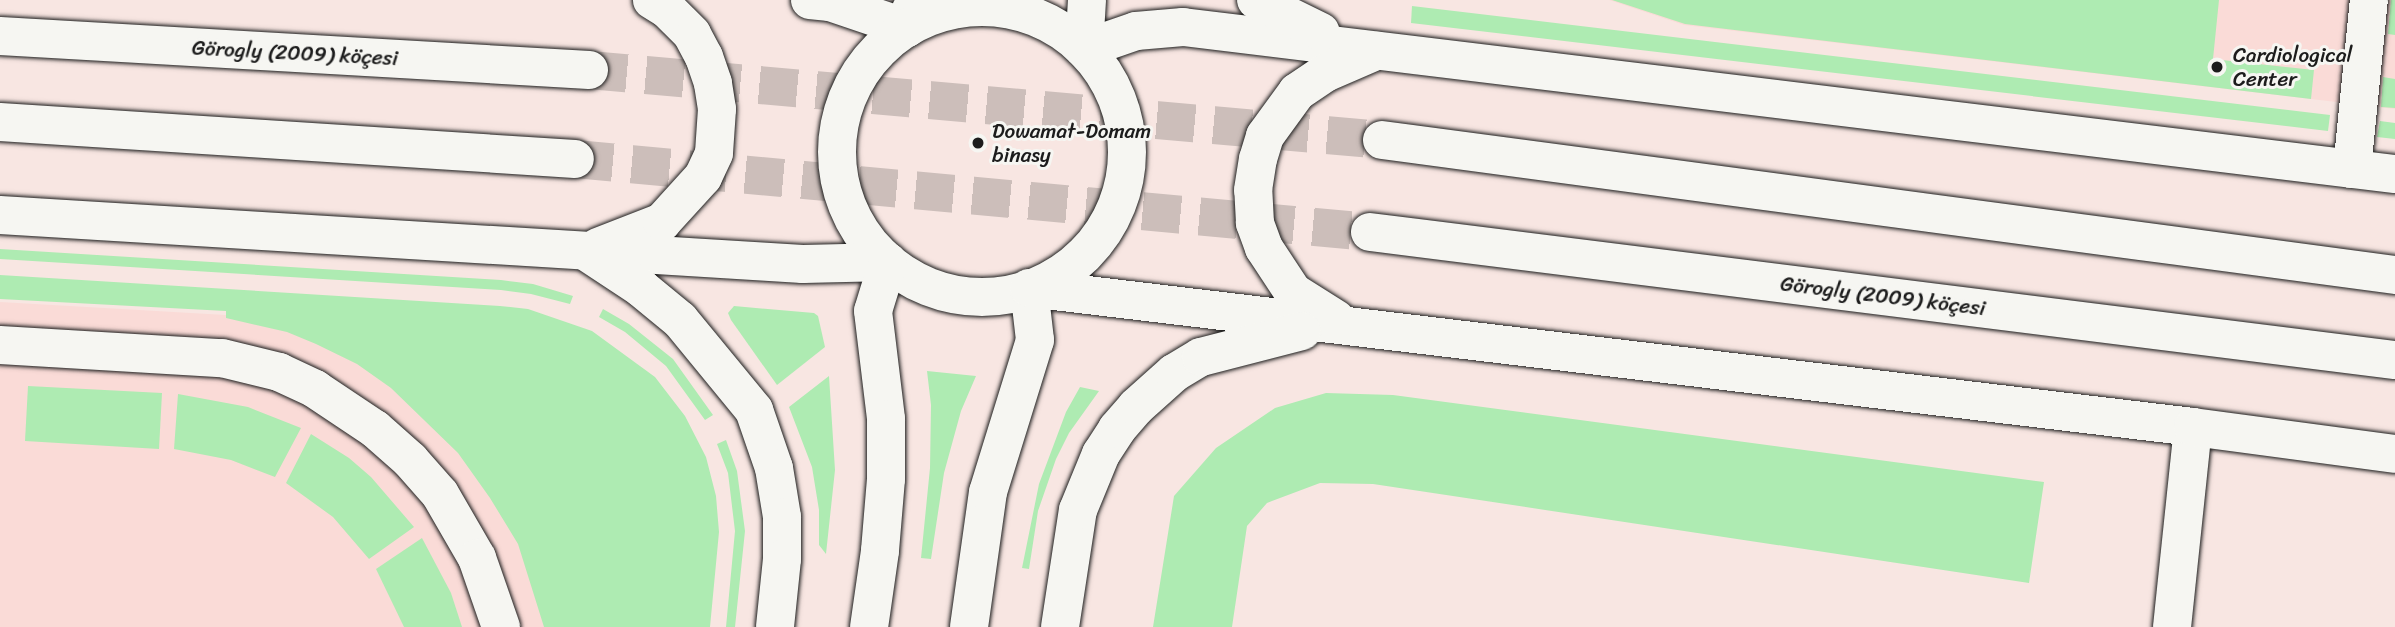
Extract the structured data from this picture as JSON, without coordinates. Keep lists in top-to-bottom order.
{
  "streets": {
    "main road": ["Görogly (2009) köçesi"]
  },
  "places": ["Cardiological Center", "Dowamat-Domam binasy"]
}
